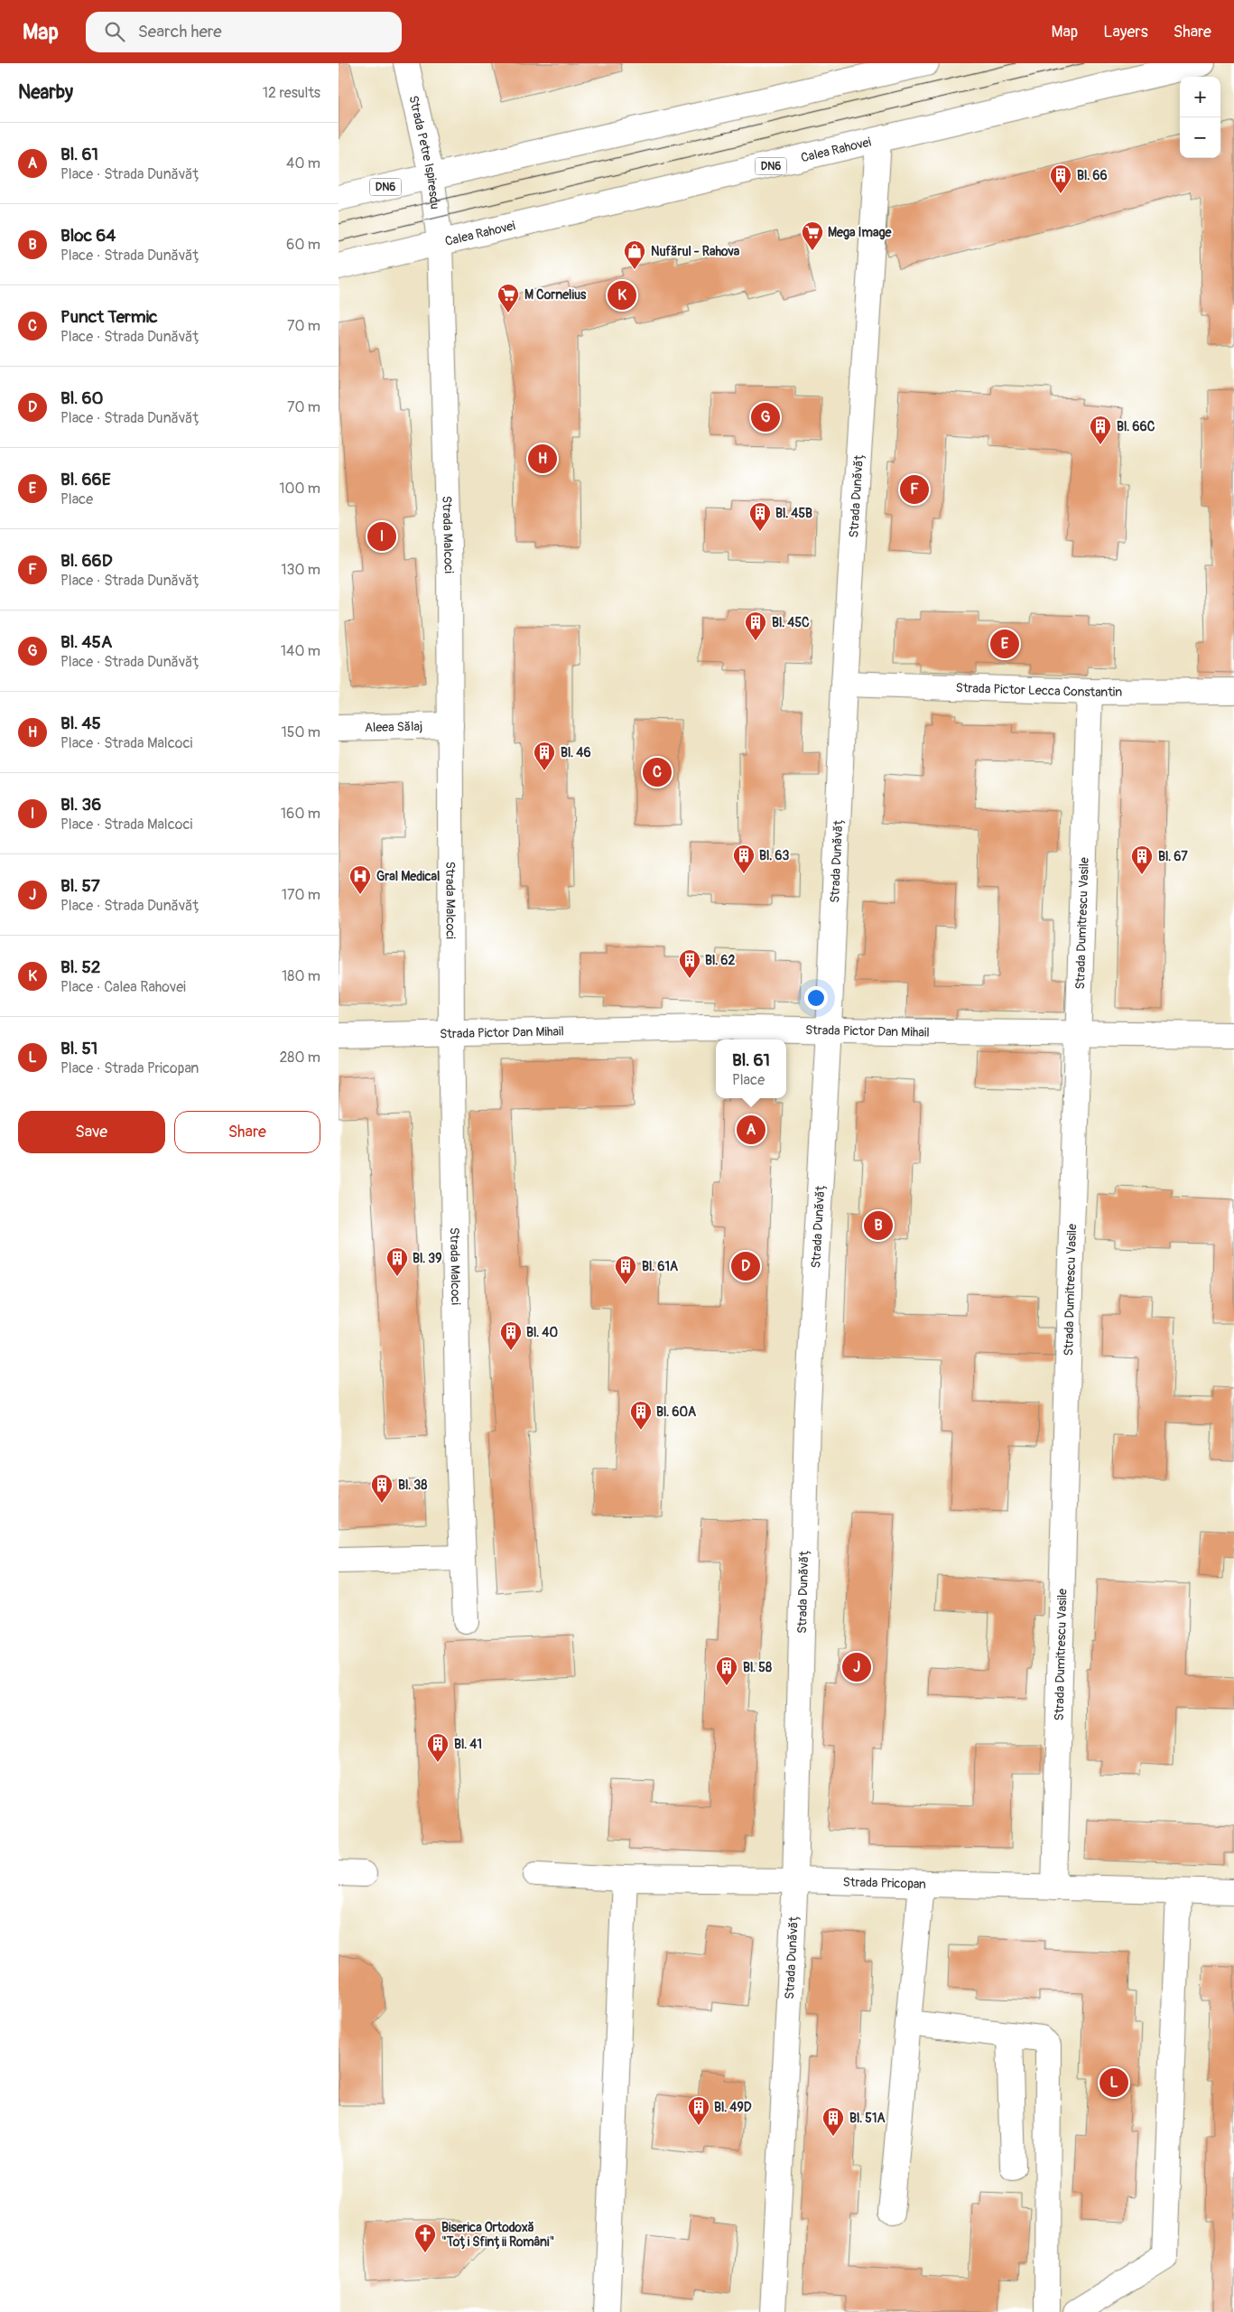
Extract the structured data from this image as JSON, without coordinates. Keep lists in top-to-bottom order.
{
  "streets": {
    "street": [
      "Calea Rahovei",
      "Strada Petre Ispirescu",
      "DN6",
      "Strada Dunăvăț",
      "Strada Malcoci",
      "Strada Pictor Lecca Constantin",
      "Aleea Sălaj",
      "Strada Dumitrescu Vasile",
      "Strada Pictor Dan Mihail",
      "Strada Pricopan"
    ]
  },
  "crossings": [
    ["Calea Rahovei", "Strada Petre Ispirescu"],
    ["Calea Rahovei", "Strada Dunăvăț"],
    ["Calea Rahovei", "Strada Malcoci"],
    ["Strada Petre Ispirescu", "DN6"],
    ["Strada Petre Ispirescu", "Strada Malcoci"],
    ["Strada Dunăvăț", "Strada Pictor Lecca Constantin"],
    ["Strada Dunăvăț", "Strada Pictor Dan Mihail"],
    ["Strada Dunăvăț", "Strada Pricopan"],
    ["Strada Malcoci", "Aleea Sălaj"],
    ["Strada Malcoci", "Strada Pictor Dan Mihail"],
    ["Strada Pictor Lecca Constantin", "Strada Dumitrescu Vasile"],
    ["Strada Dumitrescu Vasile", "Strada Pictor Dan Mihail"],
    ["Strada Dumitrescu Vasile", "Strada Pricopan"]
  ],
  "places": {
    "building": [
      "Bl. 66",
      "Bl. 66C",
      "Bl. 45B",
      "Bl. 45C",
      "Bl. 46",
      "Bl. 63",
      "Bl. 67",
      "Bl. 62",
      "Bl. 39",
      "Bl. 61A",
      "Bl. 40",
      "Bl. 60A",
      "Bl. 38",
      "Bl. 58",
      "Bl. 41",
      "Bl. 49D",
      "Bl. 51A"
    ],
    "supermarket": ["Mega Image", "M Cornelius"],
    "shop": ["Nufărul - Rahova"],
    "hospital": ["Gral Medical"],
    "church": ["Biserica Ortodoxă \"Toți Sfinții Români\""]
  },
  "page": {
    "header": "Map",
    "search": "Search here",
    "nav": ["Map", "Layers", "Share"],
    "heading": ["Nearby", "12 results"],
    "map_buttons": ["+", "−"],
    "list": [
      {
        "mark": "A",
        "name": "Bl. 61",
        "note": "Place · Strada Dunăvăț",
        "value": "40 m"
      },
      {
        "mark": "B",
        "name": "Bloc 64",
        "note": "Place · Strada Dunăvăț",
        "value": "60 m"
      },
      {
        "mark": "C",
        "name": "Punct Termic",
        "note": "Place · Strada Dunăvăț",
        "value": "70 m"
      },
      {
        "mark": "D",
        "name": "Bl. 60",
        "note": "Place · Strada Dunăvăț",
        "value": "70 m"
      },
      {
        "mark": "E",
        "name": "Bl. 66E",
        "note": "Place",
        "value": "100 m"
      },
      {
        "mark": "F",
        "name": "Bl. 66D",
        "note": "Place · Strada Dunăvăț",
        "value": "130 m"
      },
      {
        "mark": "G",
        "name": "Bl. 45A",
        "note": "Place · Strada Dunăvăț",
        "value": "140 m"
      },
      {
        "mark": "H",
        "name": "Bl. 45",
        "note": "Place · Strada Malcoci",
        "value": "150 m"
      },
      {
        "mark": "I",
        "name": "Bl. 36",
        "note": "Place · Strada Malcoci",
        "value": "160 m"
      },
      {
        "mark": "J",
        "name": "Bl. 57",
        "note": "Place · Strada Dunăvăț",
        "value": "170 m"
      },
      {
        "mark": "K",
        "name": "Bl. 52",
        "note": "Place · Calea Rahovei",
        "value": "180 m"
      },
      {
        "mark": "L",
        "name": "Bl. 51",
        "note": "Place · Strada Pricopan",
        "value": "280 m"
      }
    ],
    "pins": [
      "K",
      "G",
      "H",
      "F",
      "I",
      "E",
      "C",
      "A",
      "B",
      "D",
      "J",
      "L"
    ],
    "popup": ["Bl. 61", "Place"],
    "buttons": ["Save", "Share"]
  }
}
